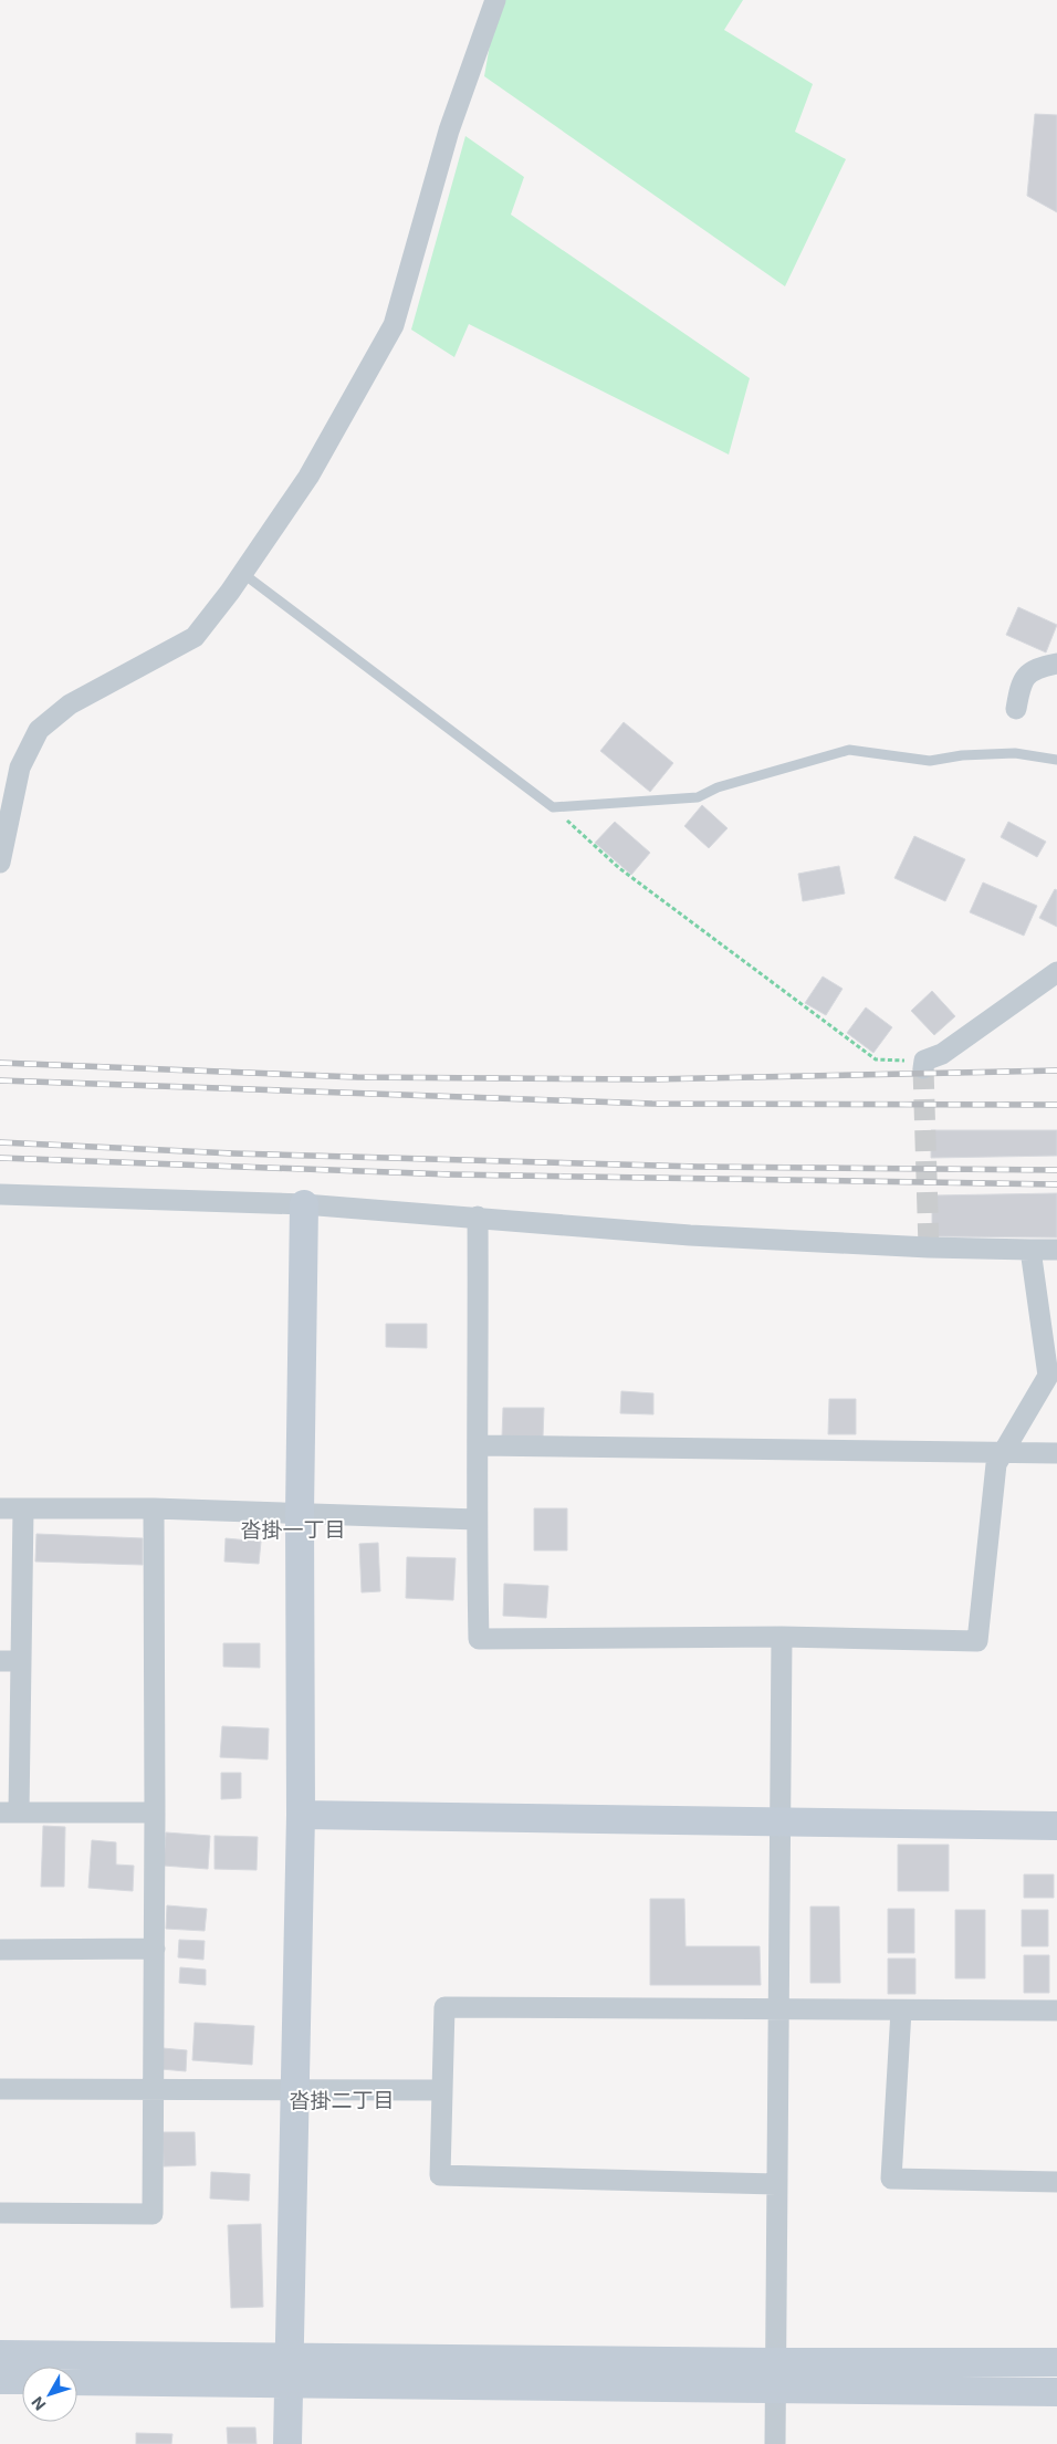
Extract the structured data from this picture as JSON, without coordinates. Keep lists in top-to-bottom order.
{
  "districts": ["沓掛一丁目", "沓掛二丁目"],
  "north": "bottom left"
}
